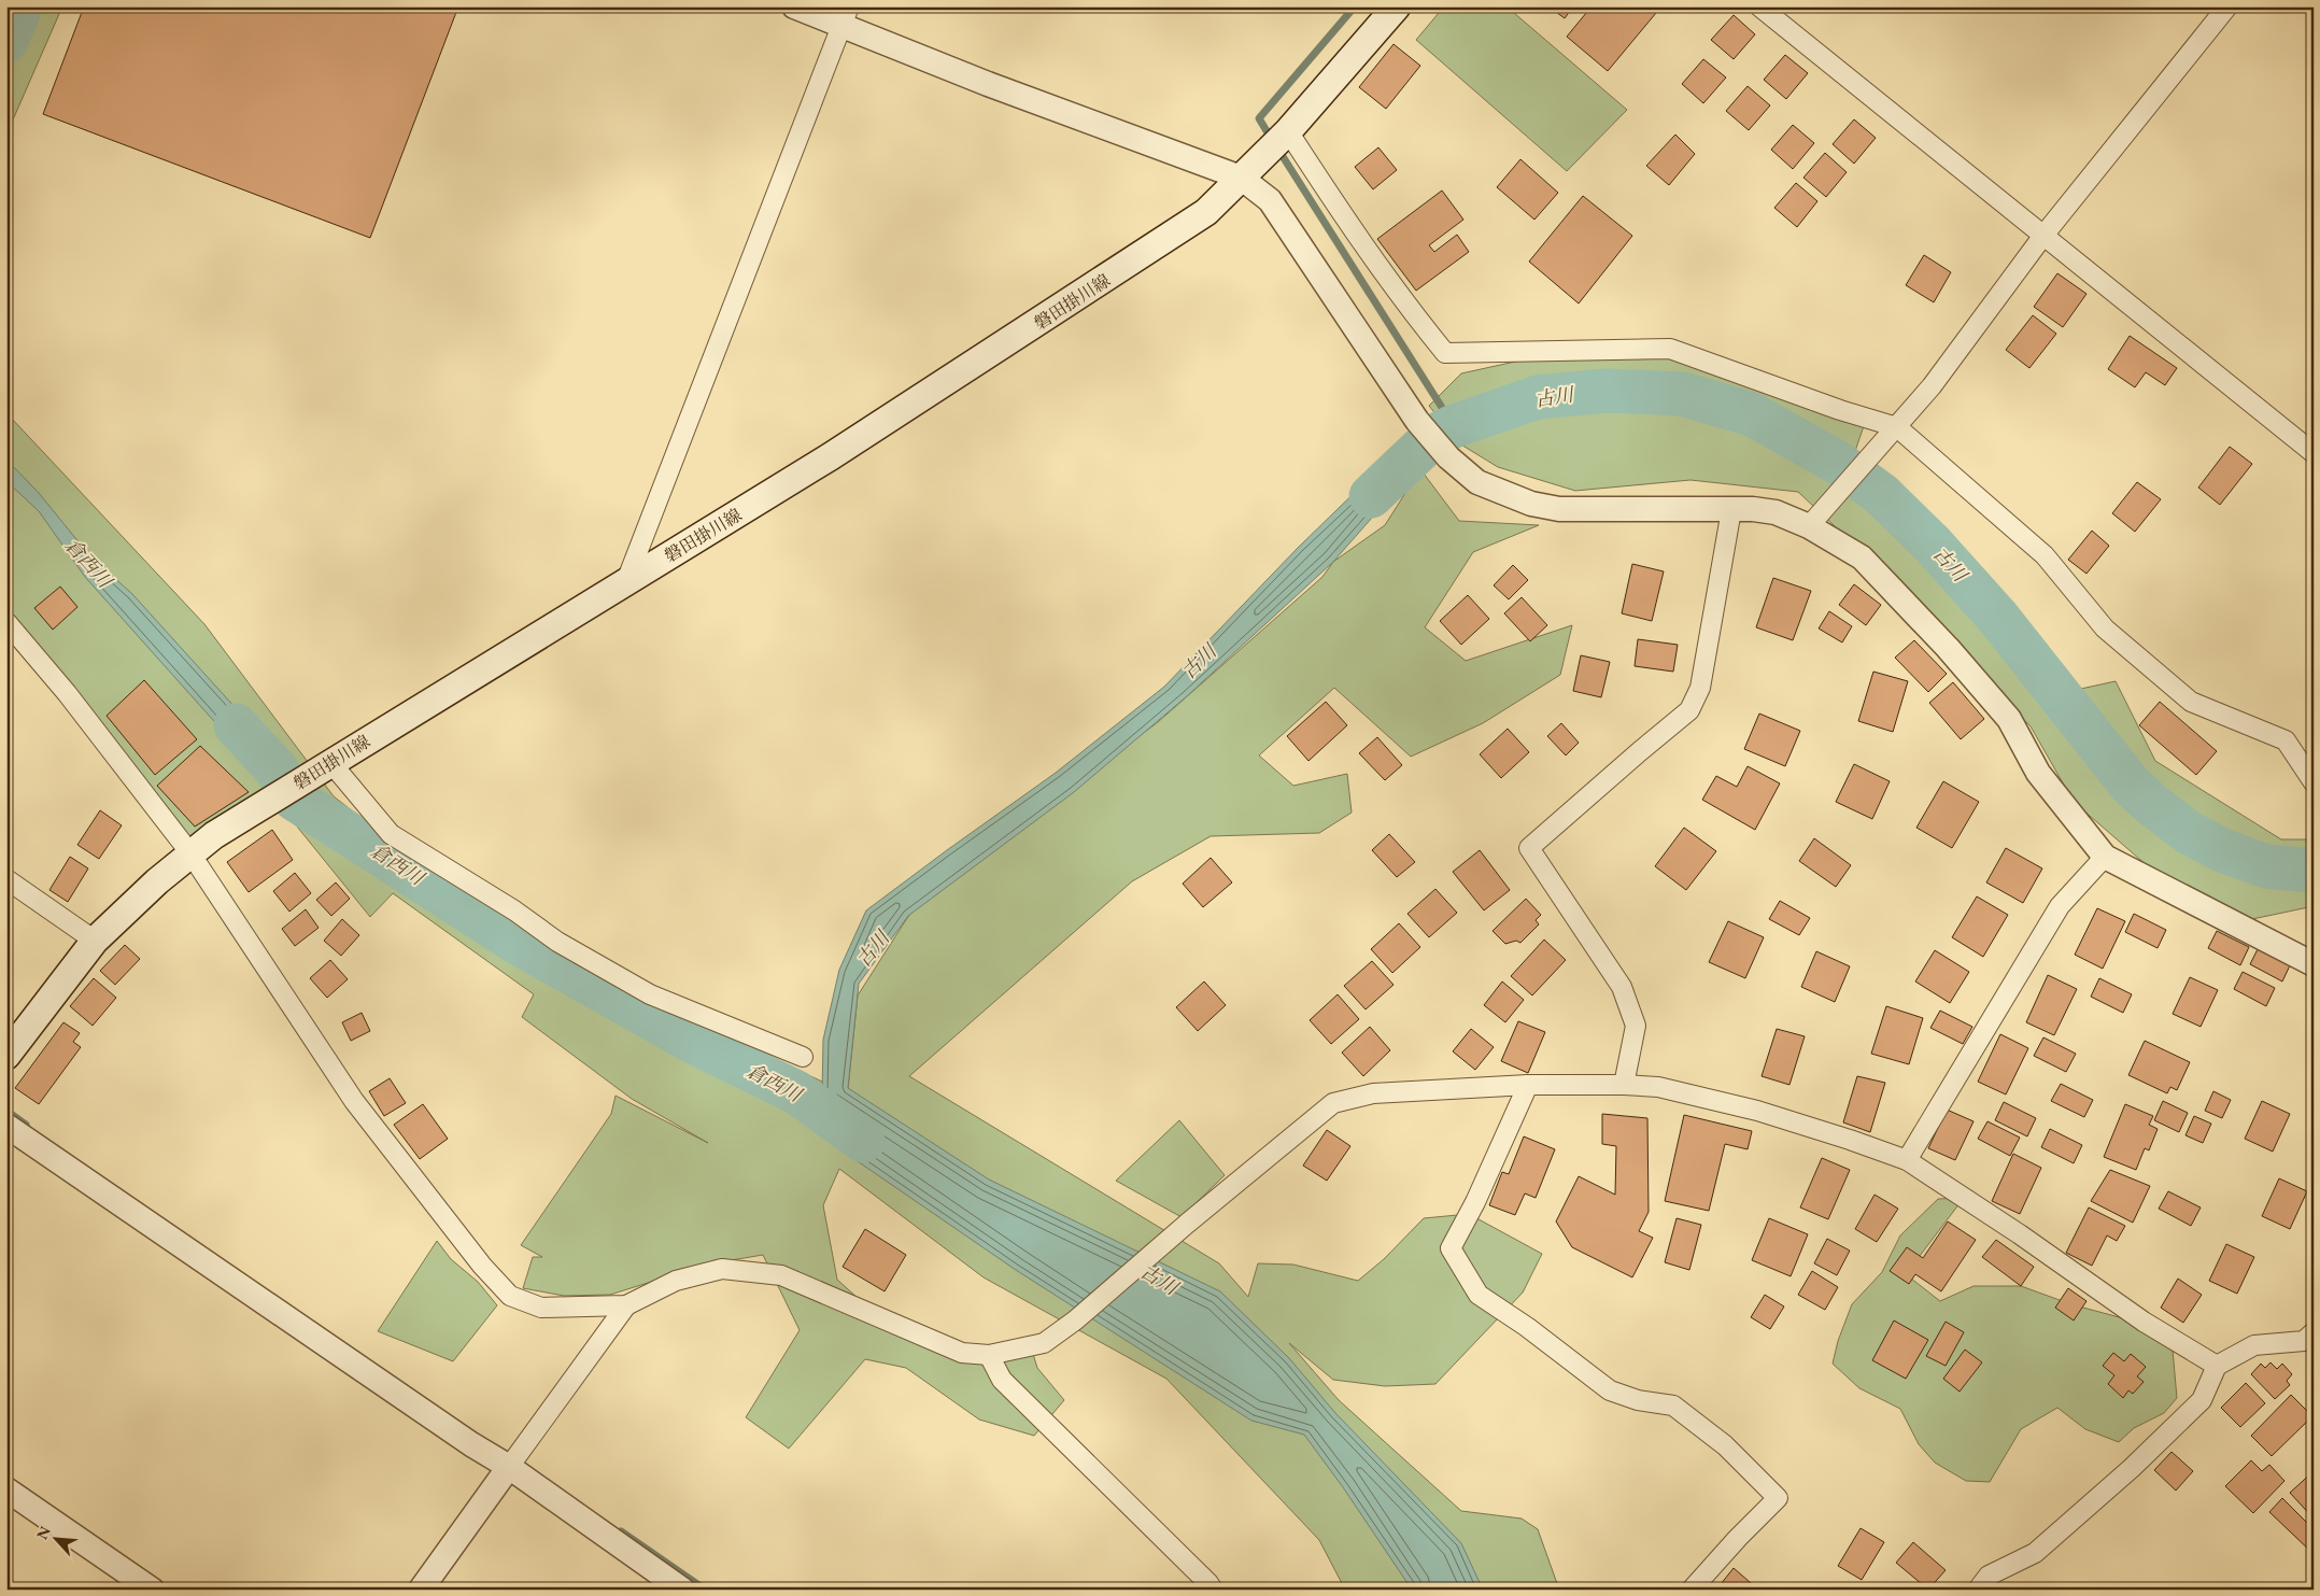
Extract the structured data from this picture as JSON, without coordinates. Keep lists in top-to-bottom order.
{
  "streets": {
    "main road": ["磐田掛川線"]
  },
  "water": ["古川", "倉西川"],
  "north": "top left"
}
